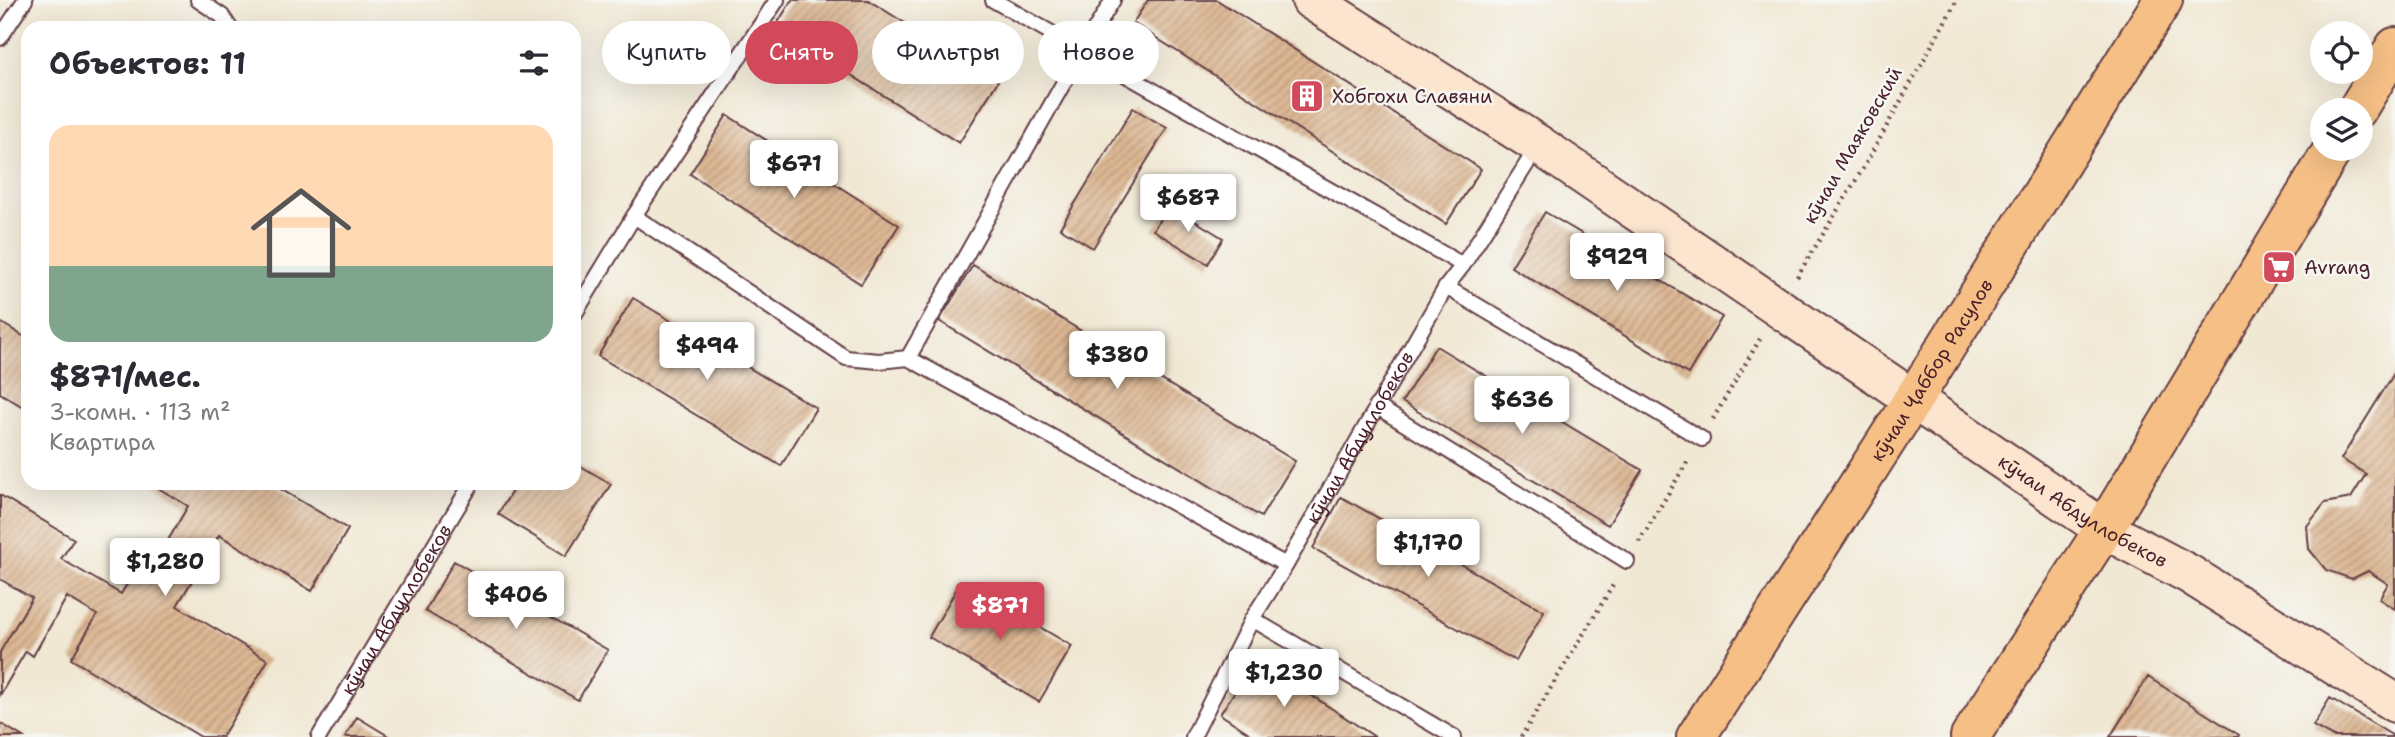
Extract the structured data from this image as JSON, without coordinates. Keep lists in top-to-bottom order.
{
  "streets": {
    "main road": ["кӯчаи Ҷаббор Расулов"],
    "street": ["кӯчаи Абдуллобеков"],
    "path": ["кӯчаи Маяковский"]
  },
  "crossings": [
    ["кӯчаи Маяковский", "кӯчаи Абдуллобеков"],
    ["кӯчаи Ҷаббор Расулов", "кӯчаи Абдуллобеков"]
  ],
  "places": {
    "building": ["Хобгохи Славяни"],
    "supermarket": ["Avrang"]
  },
  "page": {
    "chip": [
      "Купить",
      "Снять",
      "Фильтры",
      "Новое"
    ],
    "heading": "Объектов: 11",
    "list": [
      {
        "name": "$871/мес.",
        "note": "3-комн. · 113 m² · Квартира"
      }
    ],
    "price": [
      "$671",
      "$687",
      "$929",
      "$494",
      "$380",
      "$636",
      "$1,170",
      "$1,280",
      "$406",
      "$871",
      "$1,230"
    ]
  }
}
